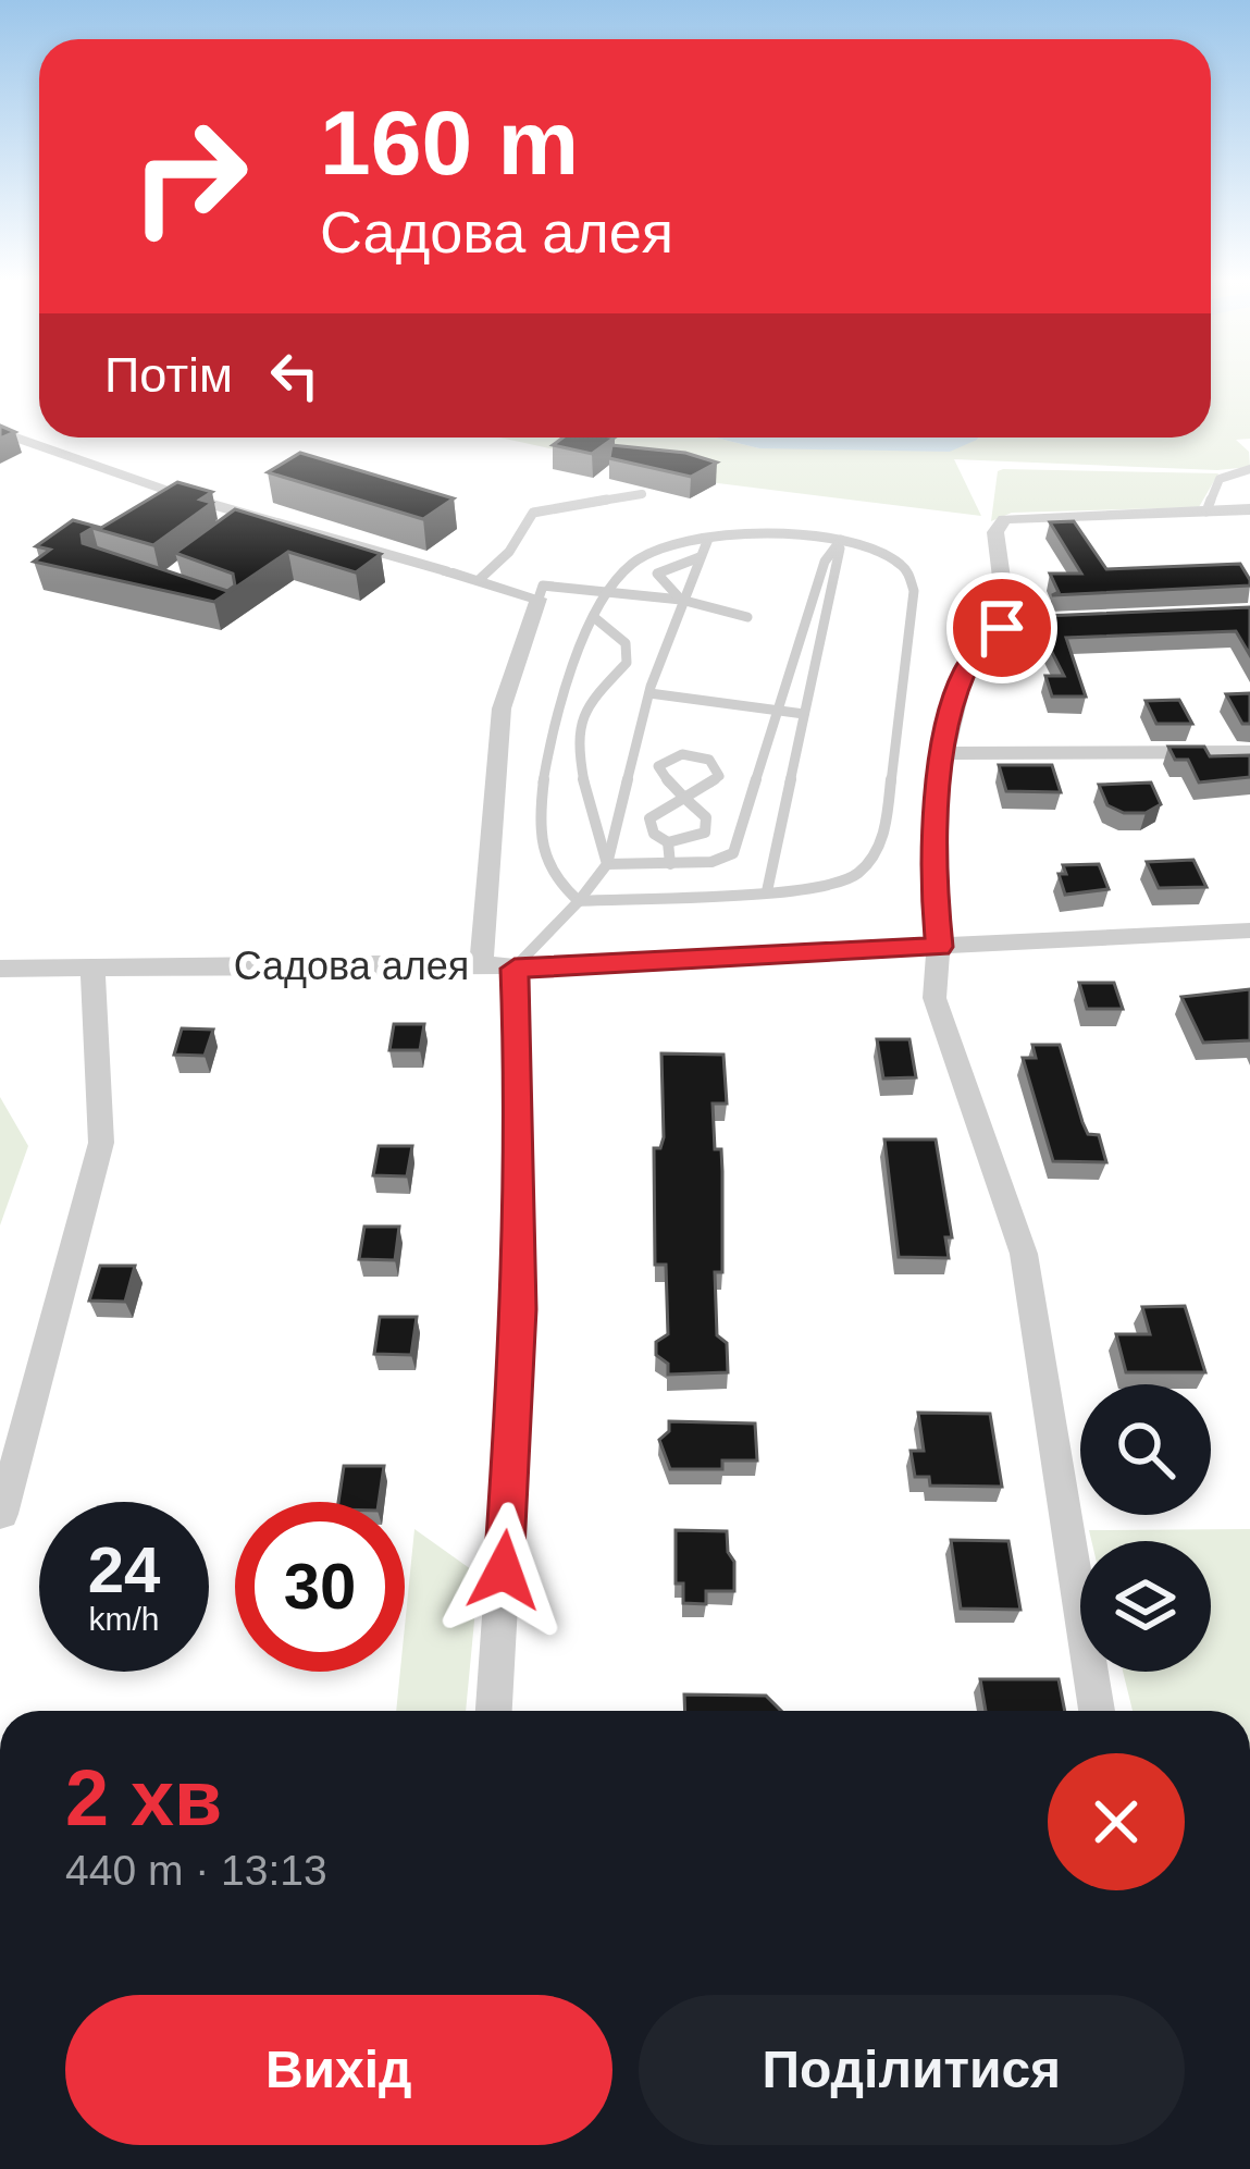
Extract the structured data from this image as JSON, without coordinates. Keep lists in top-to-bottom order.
{
  "streets": {
    "street": ["Садова алея"]
  },
  "page": {
    "turn": ["160 m", "Садова алея"],
    "then": "Потім",
    "speed": "24 km/h",
    "limit": "30",
    "heading": ["2 хв", "440 m · 13:13"],
    "buttons": ["Вихід", "Поділитися"]
  }
}
